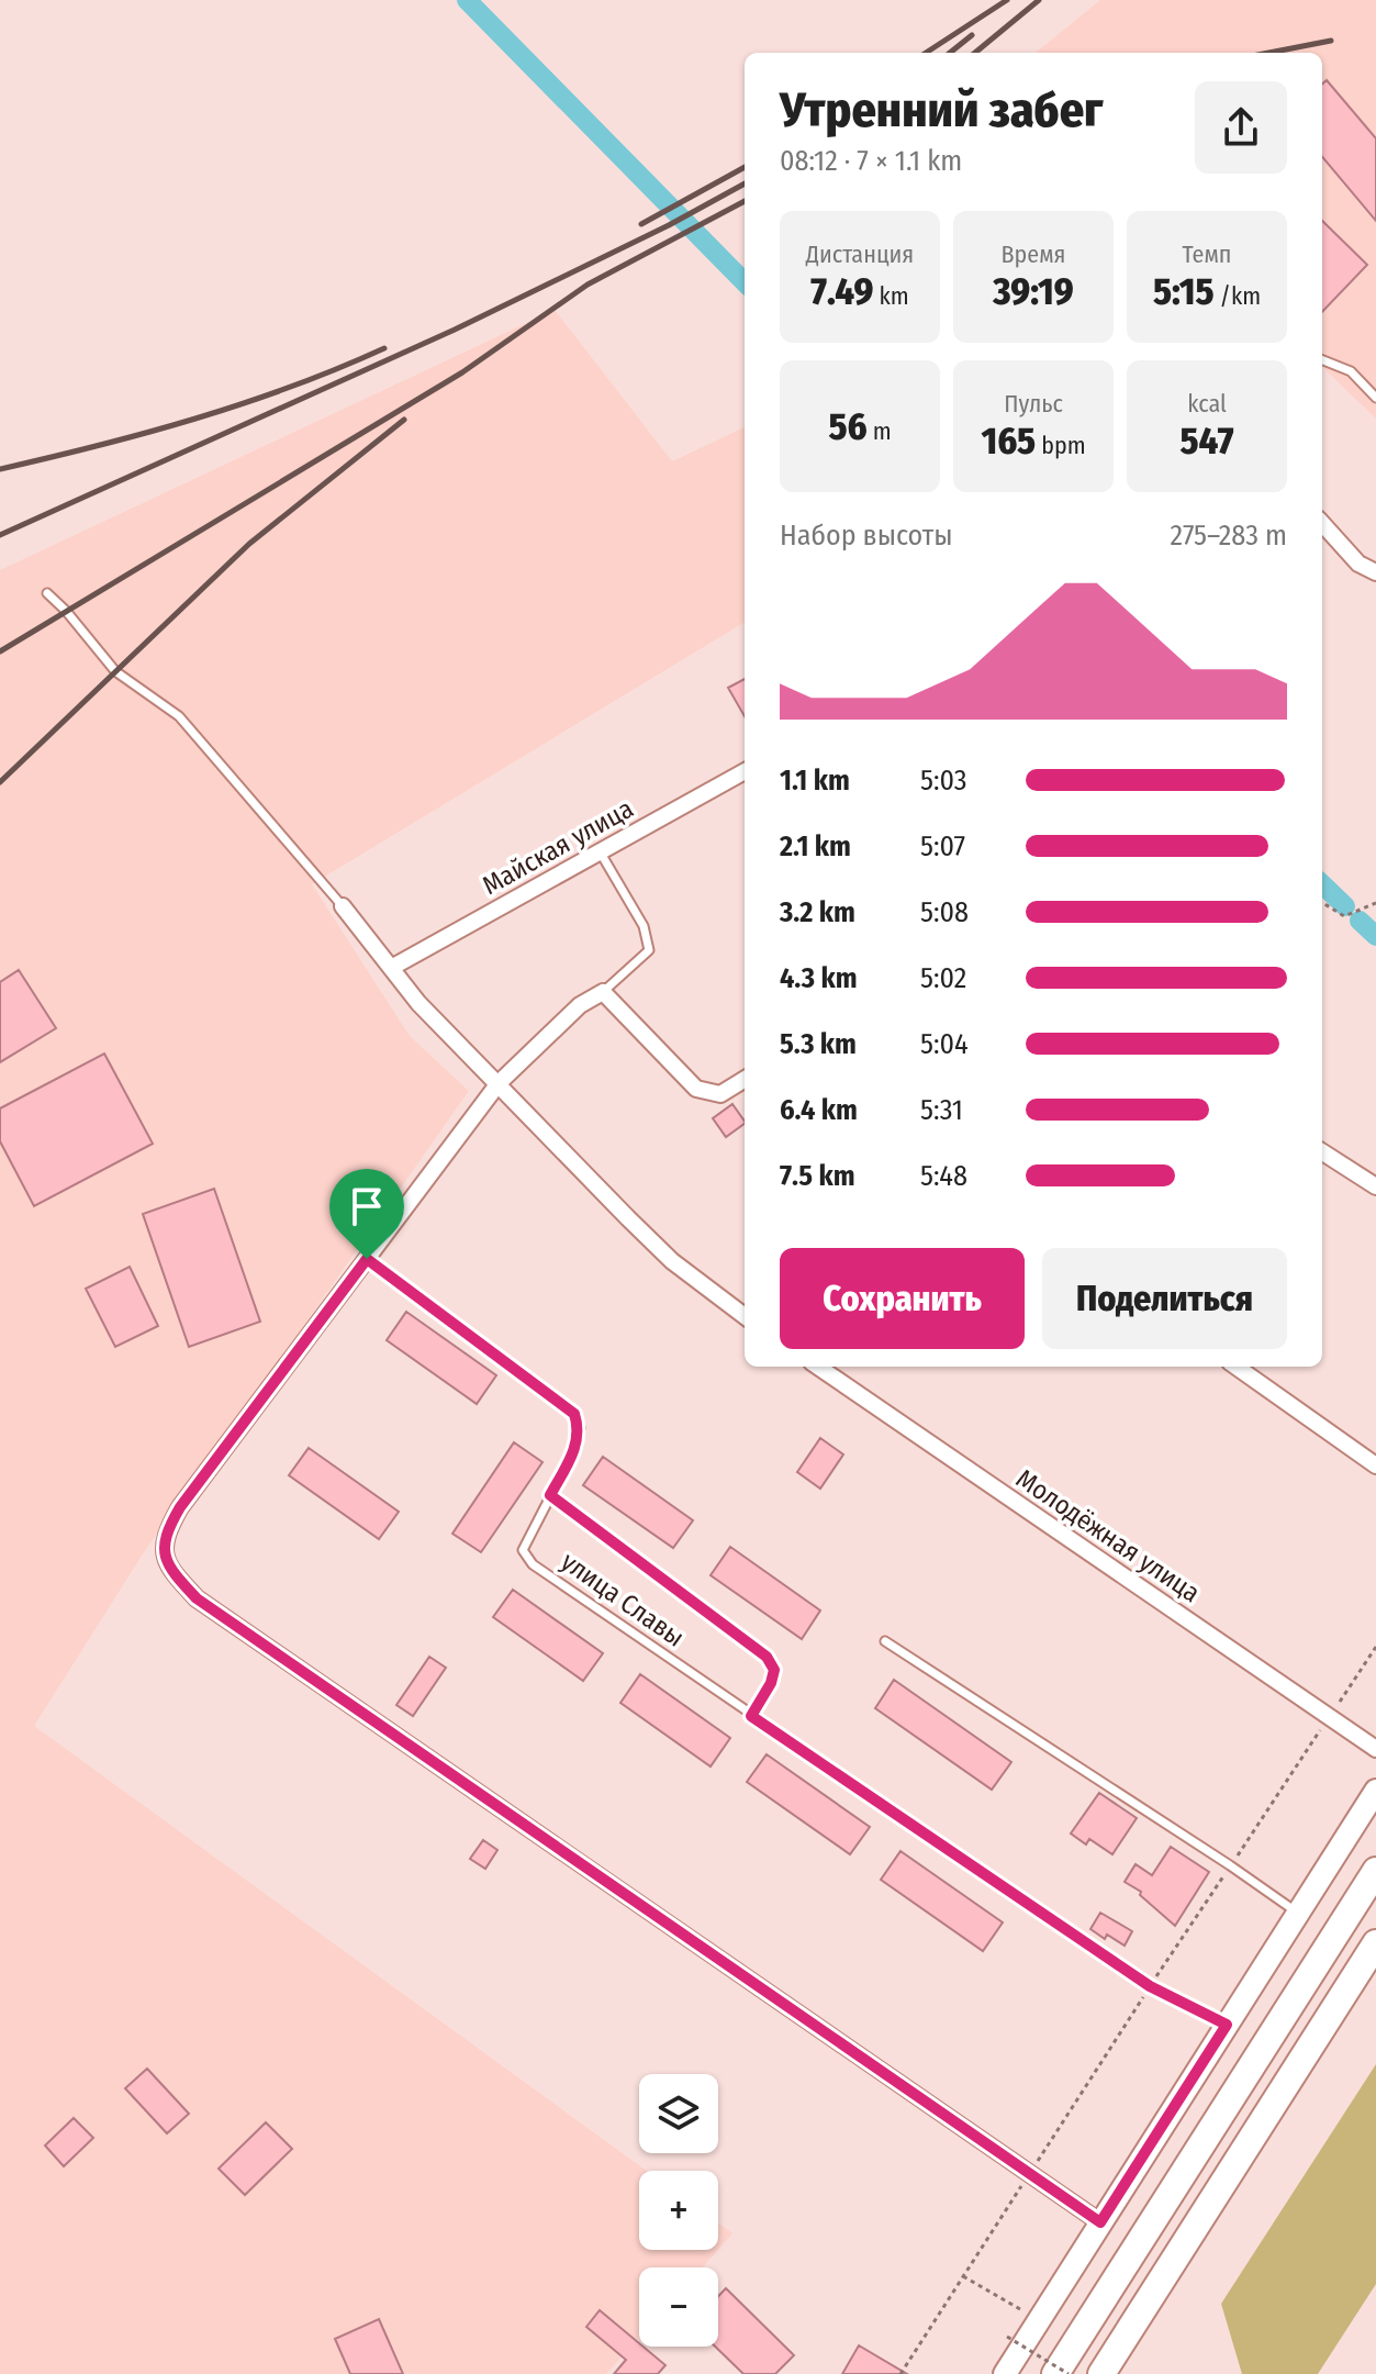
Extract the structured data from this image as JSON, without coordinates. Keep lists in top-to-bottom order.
{
  "streets": {
    "street": ["Майская улица", "Молодёжная улица"],
    "lane": ["улица Славы"]
  },
  "page": {
    "heading": ["Утренний забег", "08:12 · 7 × 1.1 km"],
    "stats": [
      ["Дистанция", "7.49 km"],
      ["Время", "39:19"],
      ["Темп", "5:15 /km"],
      ["56 m"],
      ["Пульс", "165 bpm"],
      ["kcal", "547"]
    ],
    "chart": ["Набор высоты", "275–283 m"],
    "list": [
      {
        "name": "1.1 km",
        "note": "5:03"
      },
      {
        "name": "2.1 km",
        "note": "5:07"
      },
      {
        "name": "3.2 km",
        "note": "5:08"
      },
      {
        "name": "4.3 km",
        "note": "5:02"
      },
      {
        "name": "5.3 km",
        "note": "5:04"
      },
      {
        "name": "6.4 km",
        "note": "5:31"
      },
      {
        "name": "7.5 km",
        "note": "5:48"
      }
    ],
    "buttons": ["Сохранить", "Поделиться"],
    "map_buttons": ["+", "−"]
  }
}
